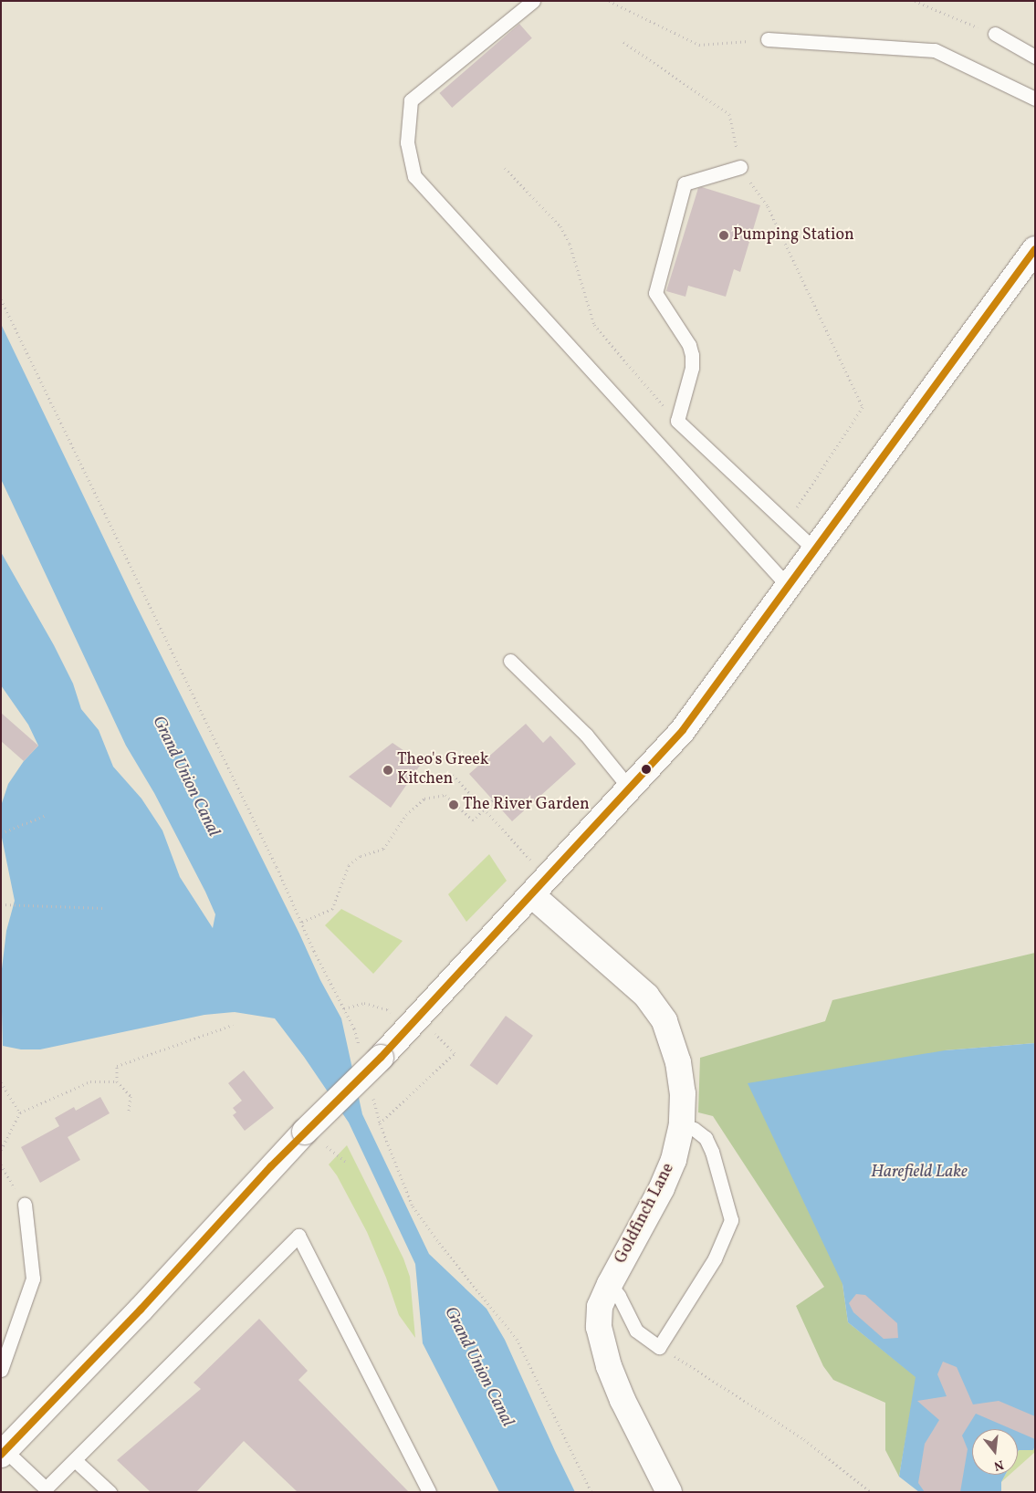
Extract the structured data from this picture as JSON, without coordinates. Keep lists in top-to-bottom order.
{
  "streets": {
    "street": ["Goldfinch Lane"]
  },
  "water": ["Grand Union Canal", "Harefield Lake"],
  "places": ["Pumping Station", "Theo's Greek Kitchen", "The River Garden"],
  "north": "bottom"
}
